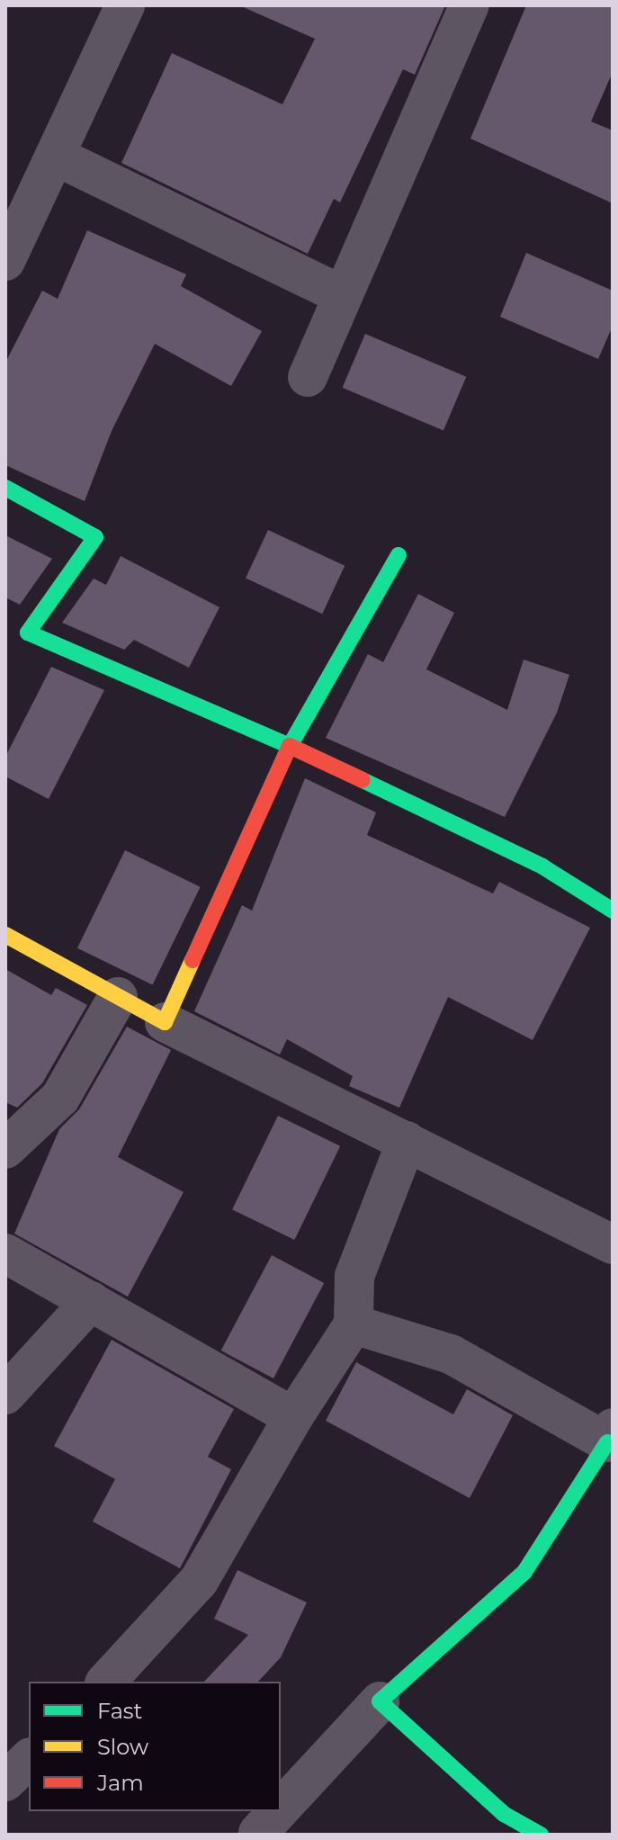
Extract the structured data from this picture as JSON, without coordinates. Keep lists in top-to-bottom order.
{
  "legend": ["Fast", "Slow", "Jam"]
}
